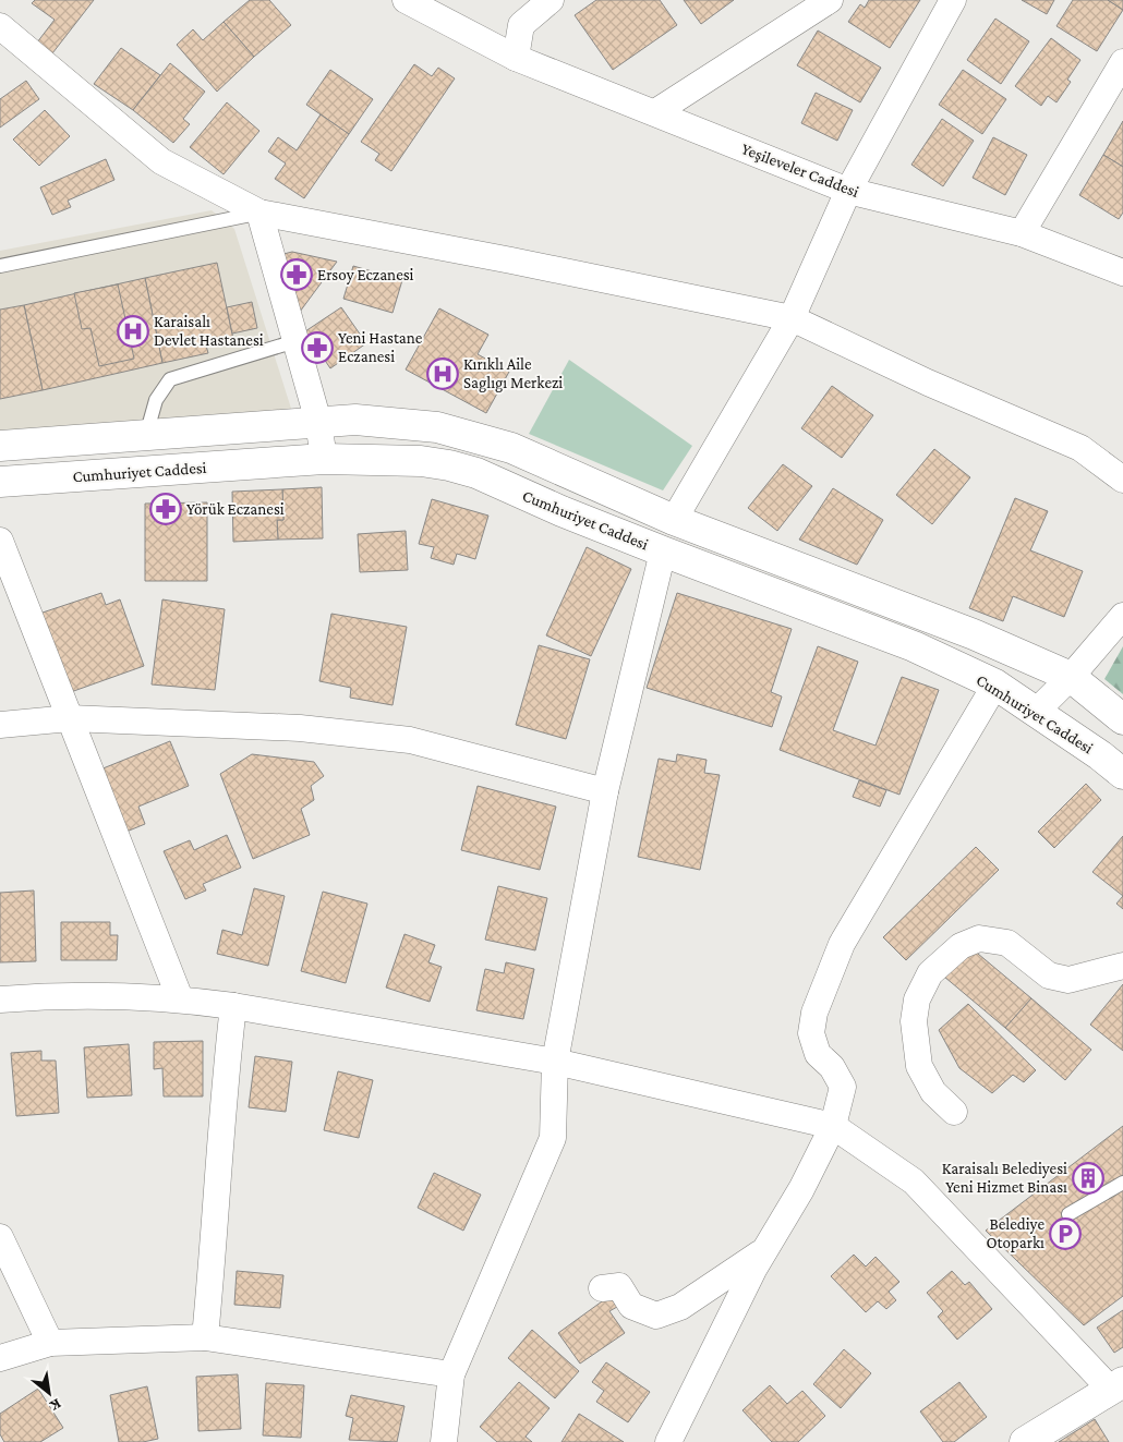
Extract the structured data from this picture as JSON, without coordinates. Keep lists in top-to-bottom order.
{
  "streets": {
    "main road": ["Cumhuriyet Caddesi"],
    "street": ["Yeşileveler Caddesi"]
  },
  "places": {
    "pharmacy": ["Ersoy Eczanesi", "Yeni Hastane Eczanesi", "Yörük Eczanesi"],
    "hospital": ["Karaisalı Devlet Hastanesi", "Kırıklı Aile Saglıgı Merkezi"],
    "building": ["Karaisalı Belediyesi Yeni Hizmet Binası"],
    "parking": ["Belediye Otoparkı"]
  },
  "north": "bottom right"
}
